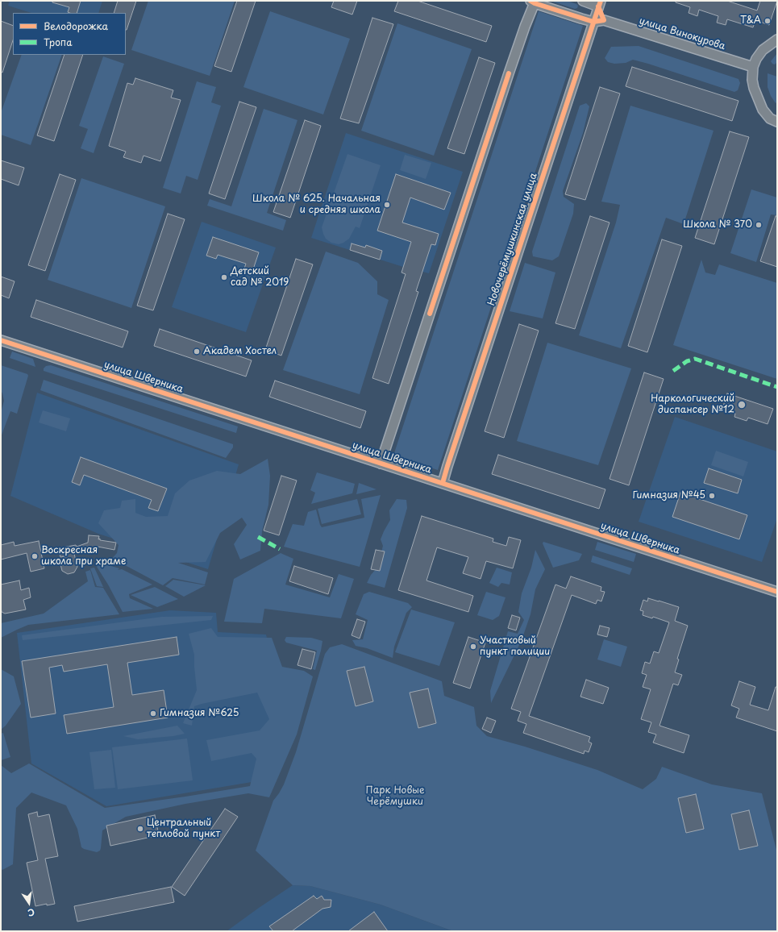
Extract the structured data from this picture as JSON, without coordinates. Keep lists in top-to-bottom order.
{
  "streets": {
    "street": ["улица Винокурова", "Новочерёмушкинская улица", "улица Шверника"]
  },
  "crossings": [
    ["улица Винокурова", "Новочерёмушкинская улица"],
    ["Новочерёмушкинская улица", "улица Шверника"]
  ],
  "parks": ["Парк Новые Черёмушки"],
  "places": [
    "T&A",
    "Школа № 625. Начальная и средняя школа",
    "Школа № 370",
    "Детский сад № 2019",
    "Академ Хостел",
    "Наркологический диспансер №12",
    "Гимназия №45",
    "Воскресная школа при храме",
    "Участковый пункт полиции",
    "Гимназия №625",
    "Центральный тепловой пункт"
  ],
  "legend": ["Велодорожка", "Тропа"],
  "north": "bottom"
}
